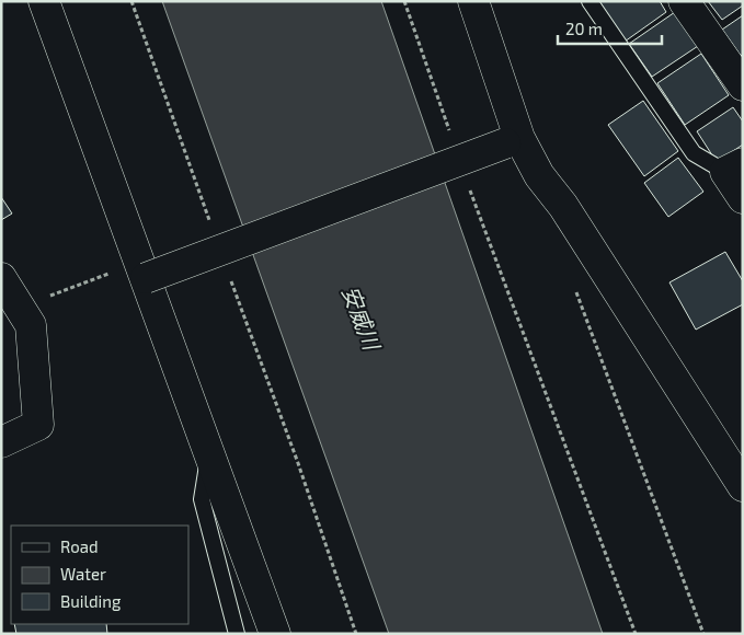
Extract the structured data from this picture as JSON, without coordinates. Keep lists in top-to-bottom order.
{
  "water": ["安威川"],
  "legend": ["Road", "Water", "Building"],
  "scale_bar": "20 m"
}
